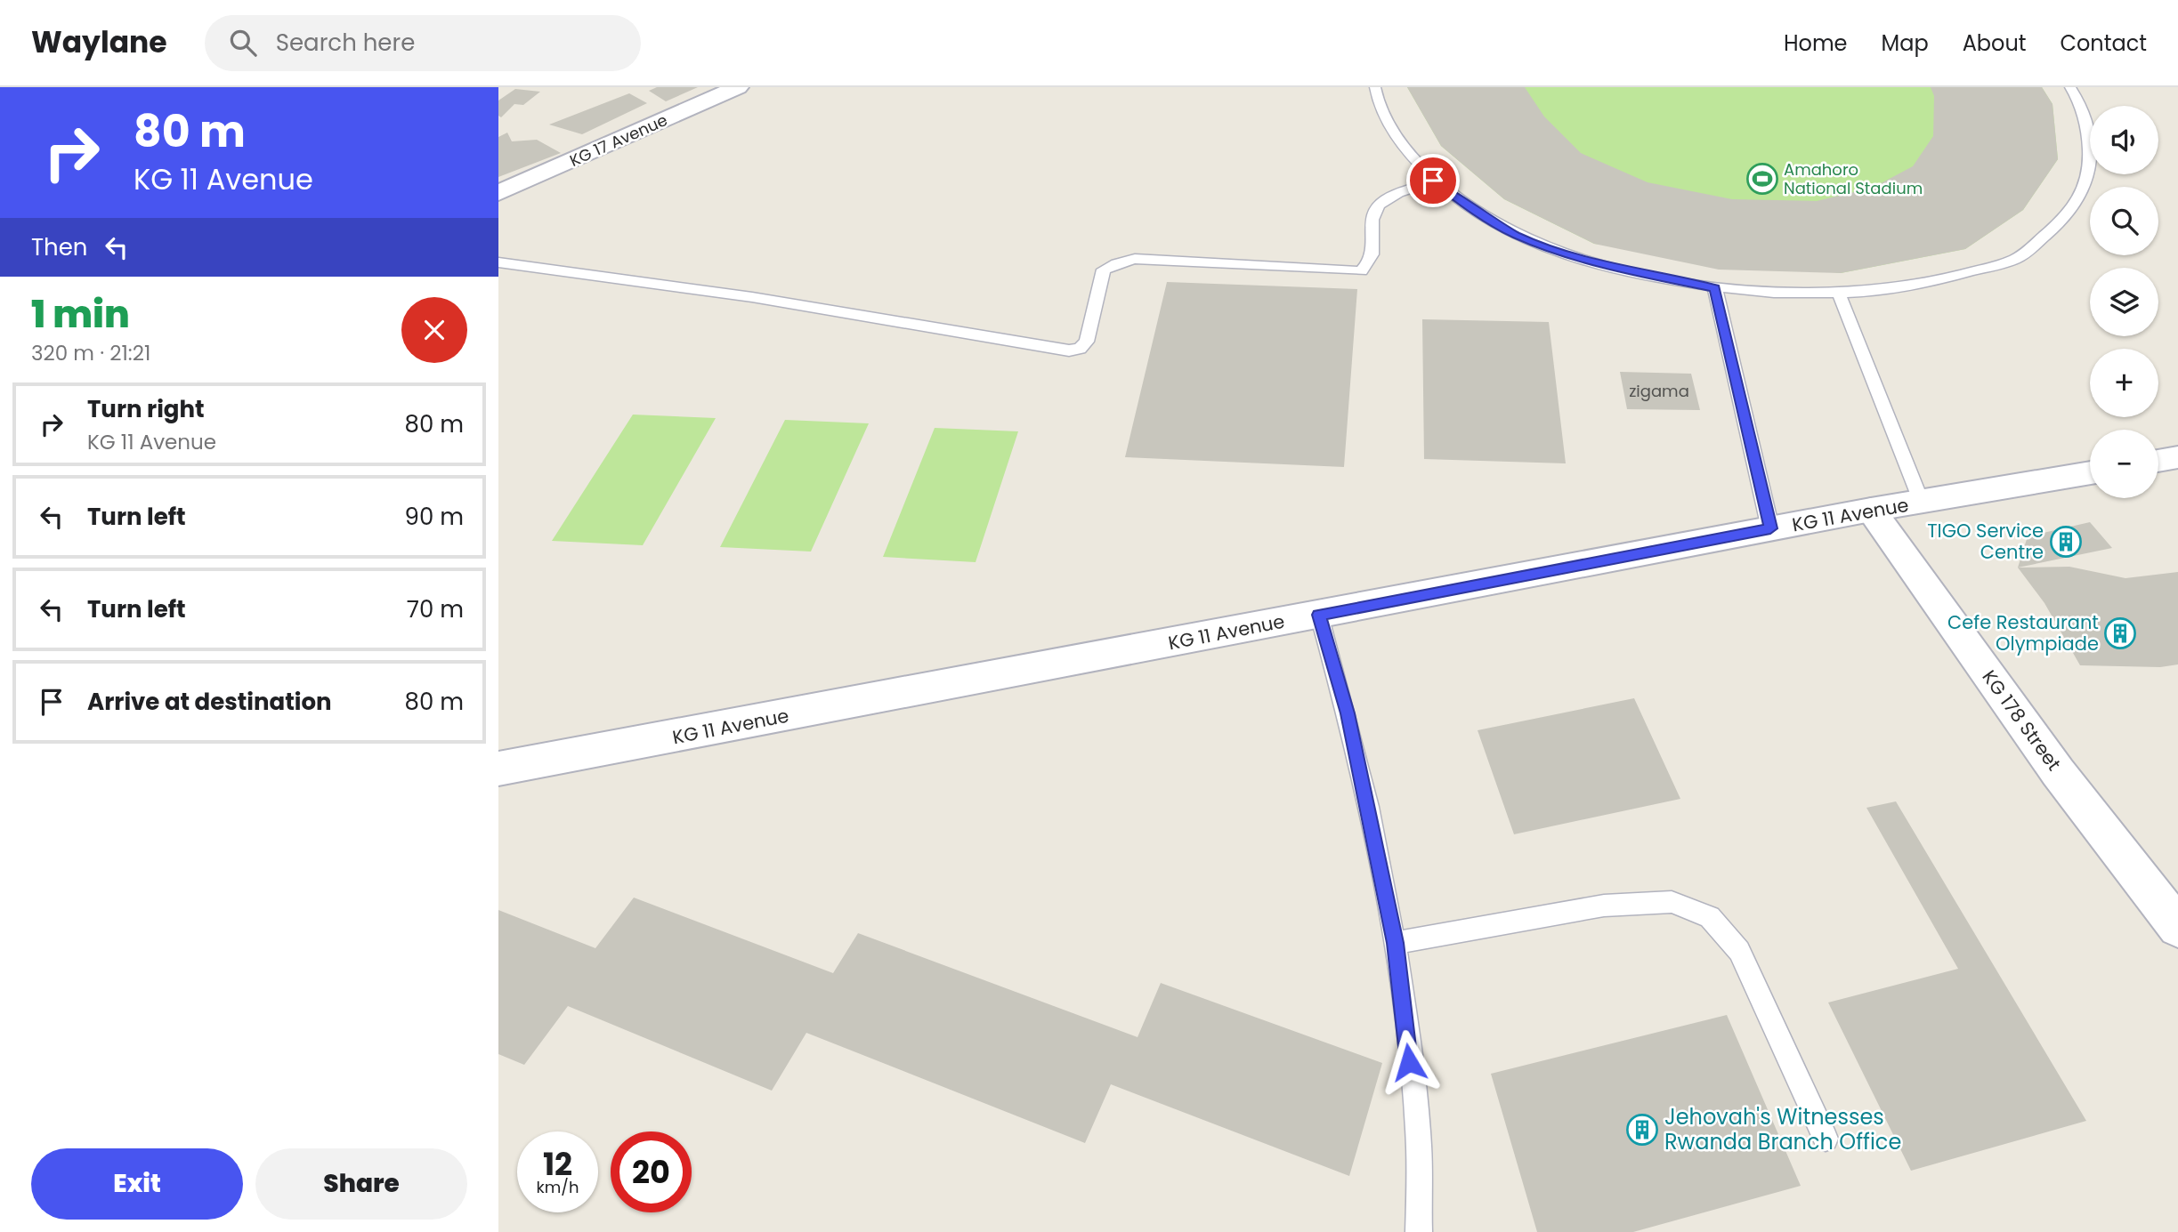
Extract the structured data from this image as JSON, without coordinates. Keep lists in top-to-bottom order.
{
  "streets": {
    "main road": ["KG 17 Avenue", "KG 11 Avenue", "KG 178 Street"]
  },
  "crossings": [
    ["KG 11 Avenue", "KG 178 Street"]
  ],
  "places": {
    "sports": ["Amahoro National Stadium"],
    "building": ["TIGO Service Centre", "Cefe Restaurant Olympiade", "Jehovah's Witnesses Rwanda Branch Office"]
  },
  "house_numbers": ["zigama"],
  "page": {
    "header": "Waylane",
    "search": "Search here",
    "nav": [
      "Home",
      "Map",
      "About",
      "Contact"
    ],
    "turn": ["80 m", "KG 11 Avenue"],
    "map_buttons": ["+", "−"],
    "then": "Then",
    "heading": ["1 min", "320 m · 21:21"],
    "list": [
      {
        "name": "Turn right",
        "note": "KG 11 Avenue",
        "value": "80 m"
      },
      {
        "name": "Turn left",
        "value": "90 m"
      },
      {
        "name": "Turn left",
        "value": "70 m"
      },
      {
        "name": "Arrive at destination",
        "value": "80 m"
      }
    ],
    "speed": "12 km/h",
    "limit": "20",
    "buttons": ["Exit", "Share"]
  }
}
